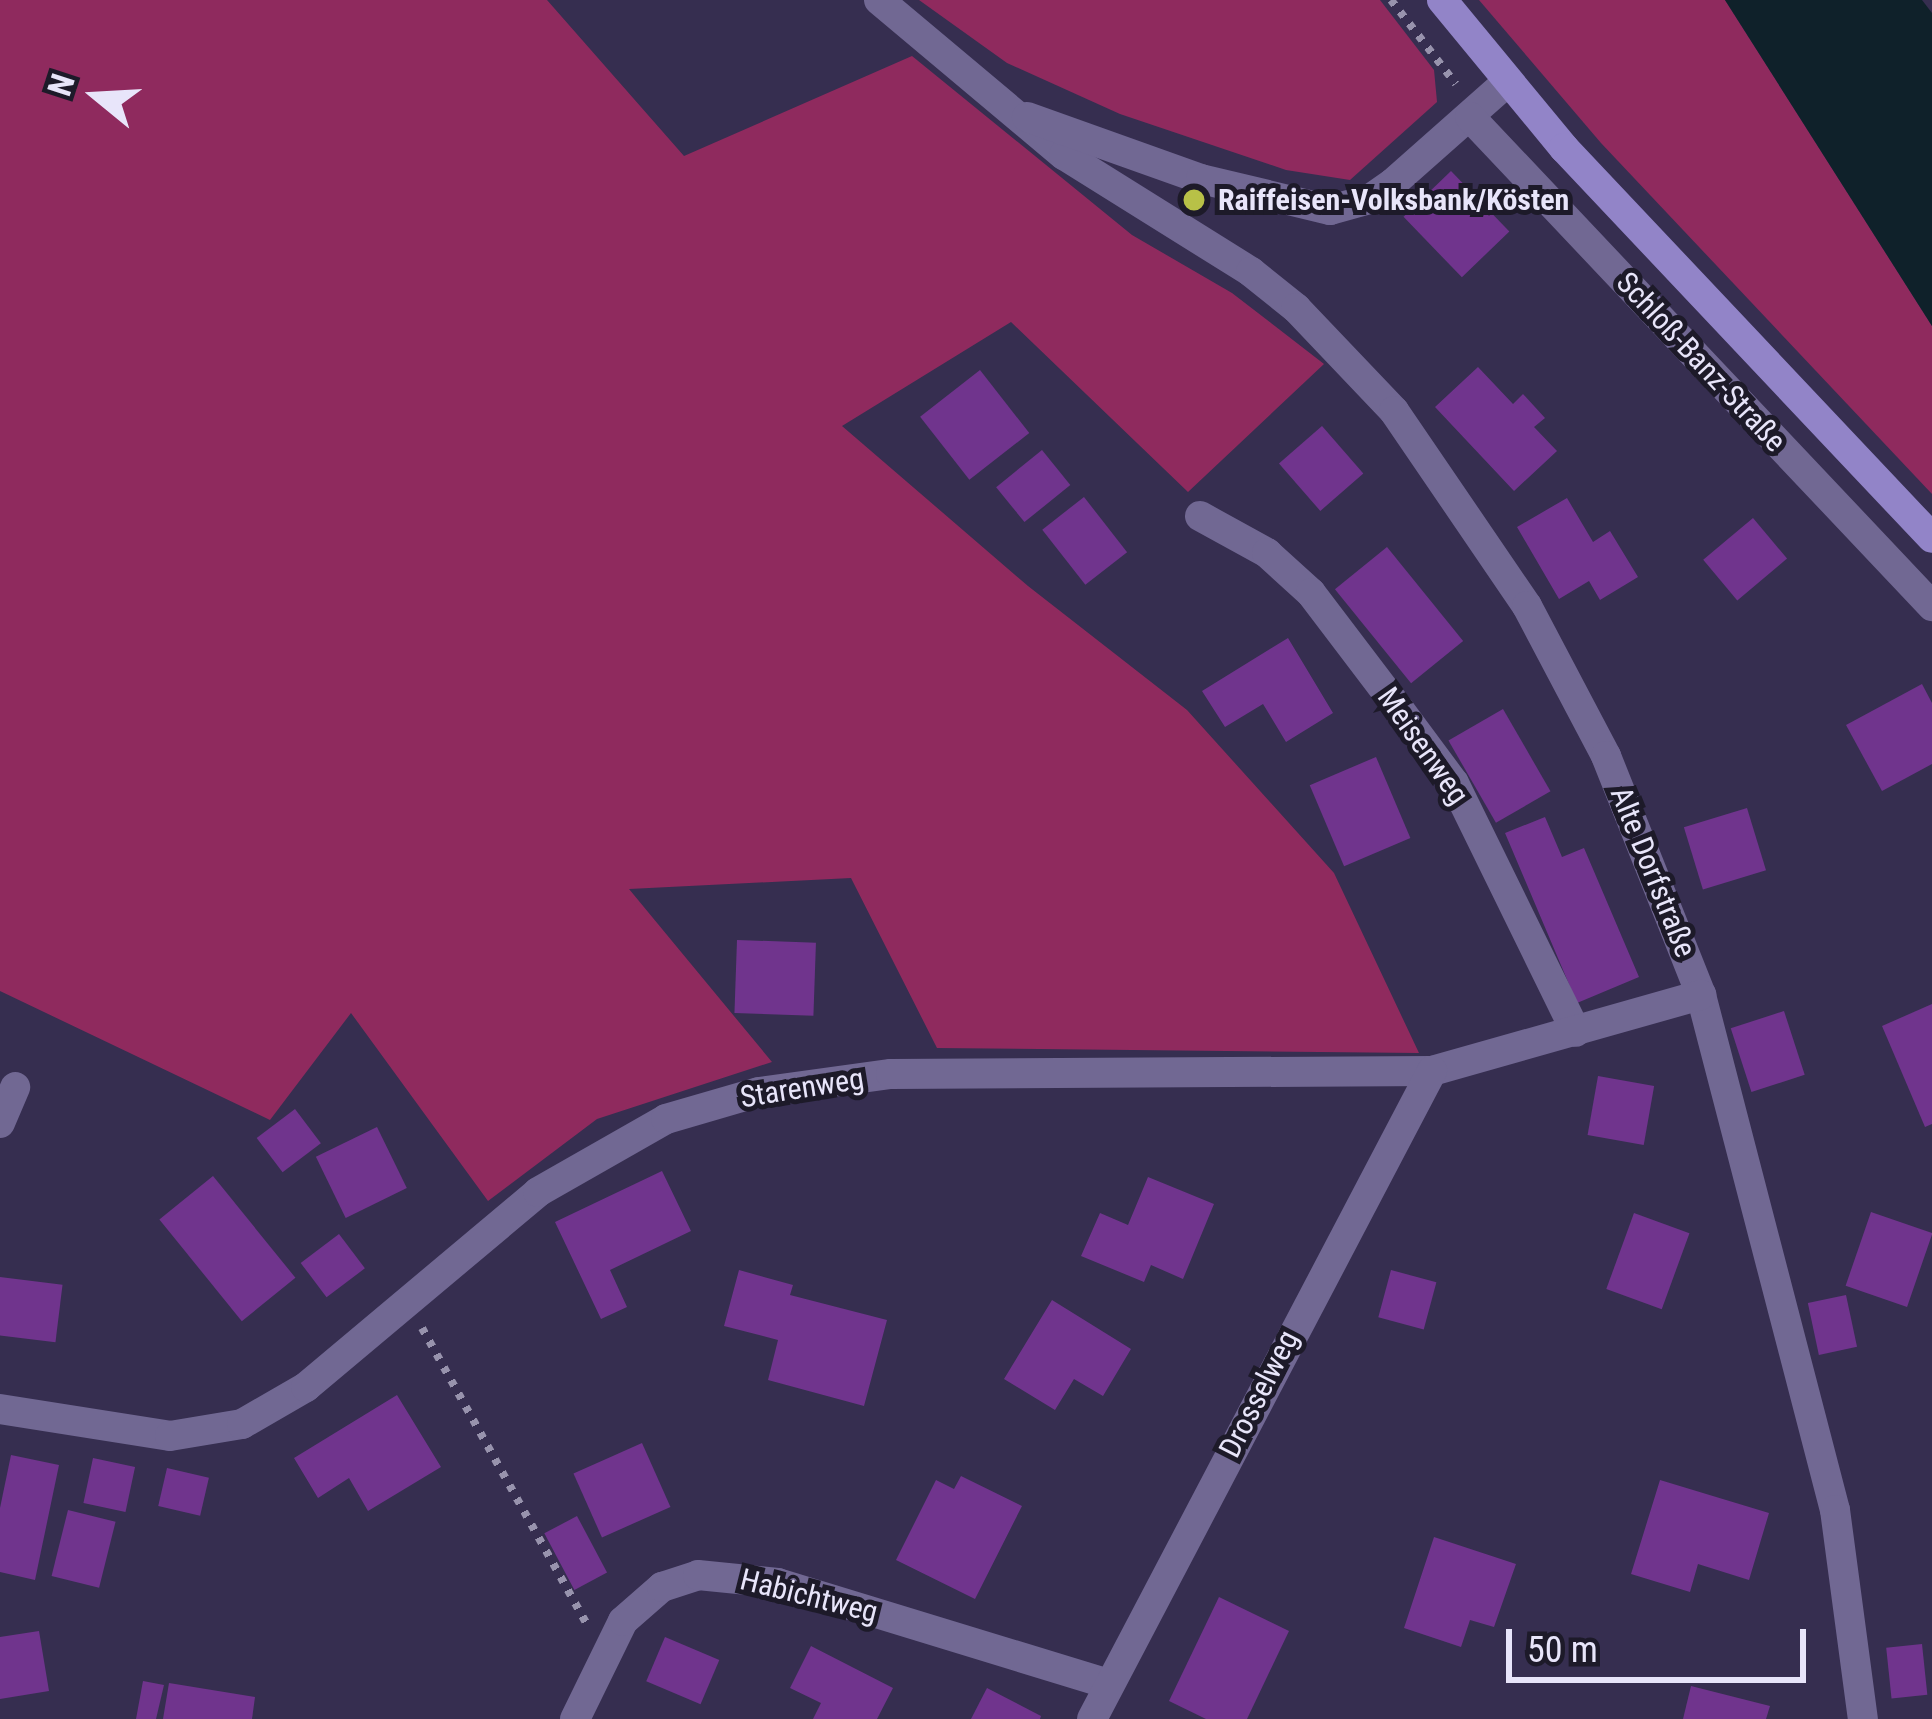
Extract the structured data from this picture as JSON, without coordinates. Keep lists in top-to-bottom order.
{
  "streets": {
    "street": [
      "Schloß-Banz-Straße",
      "Meisenweg",
      "Alte Dorfstraße",
      "Starenweg",
      "Drosselweg",
      "Habichtweg"
    ]
  },
  "crossings": [
    ["Meisenweg", "Starenweg"],
    ["Alte Dorfstraße", "Starenweg"],
    ["Starenweg", "Drosselweg"],
    ["Drosselweg", "Habichtweg"]
  ],
  "places": ["Raiffeisen-Volksbank/Kösten"],
  "scale_bar": "50 m",
  "north": "left"
}
